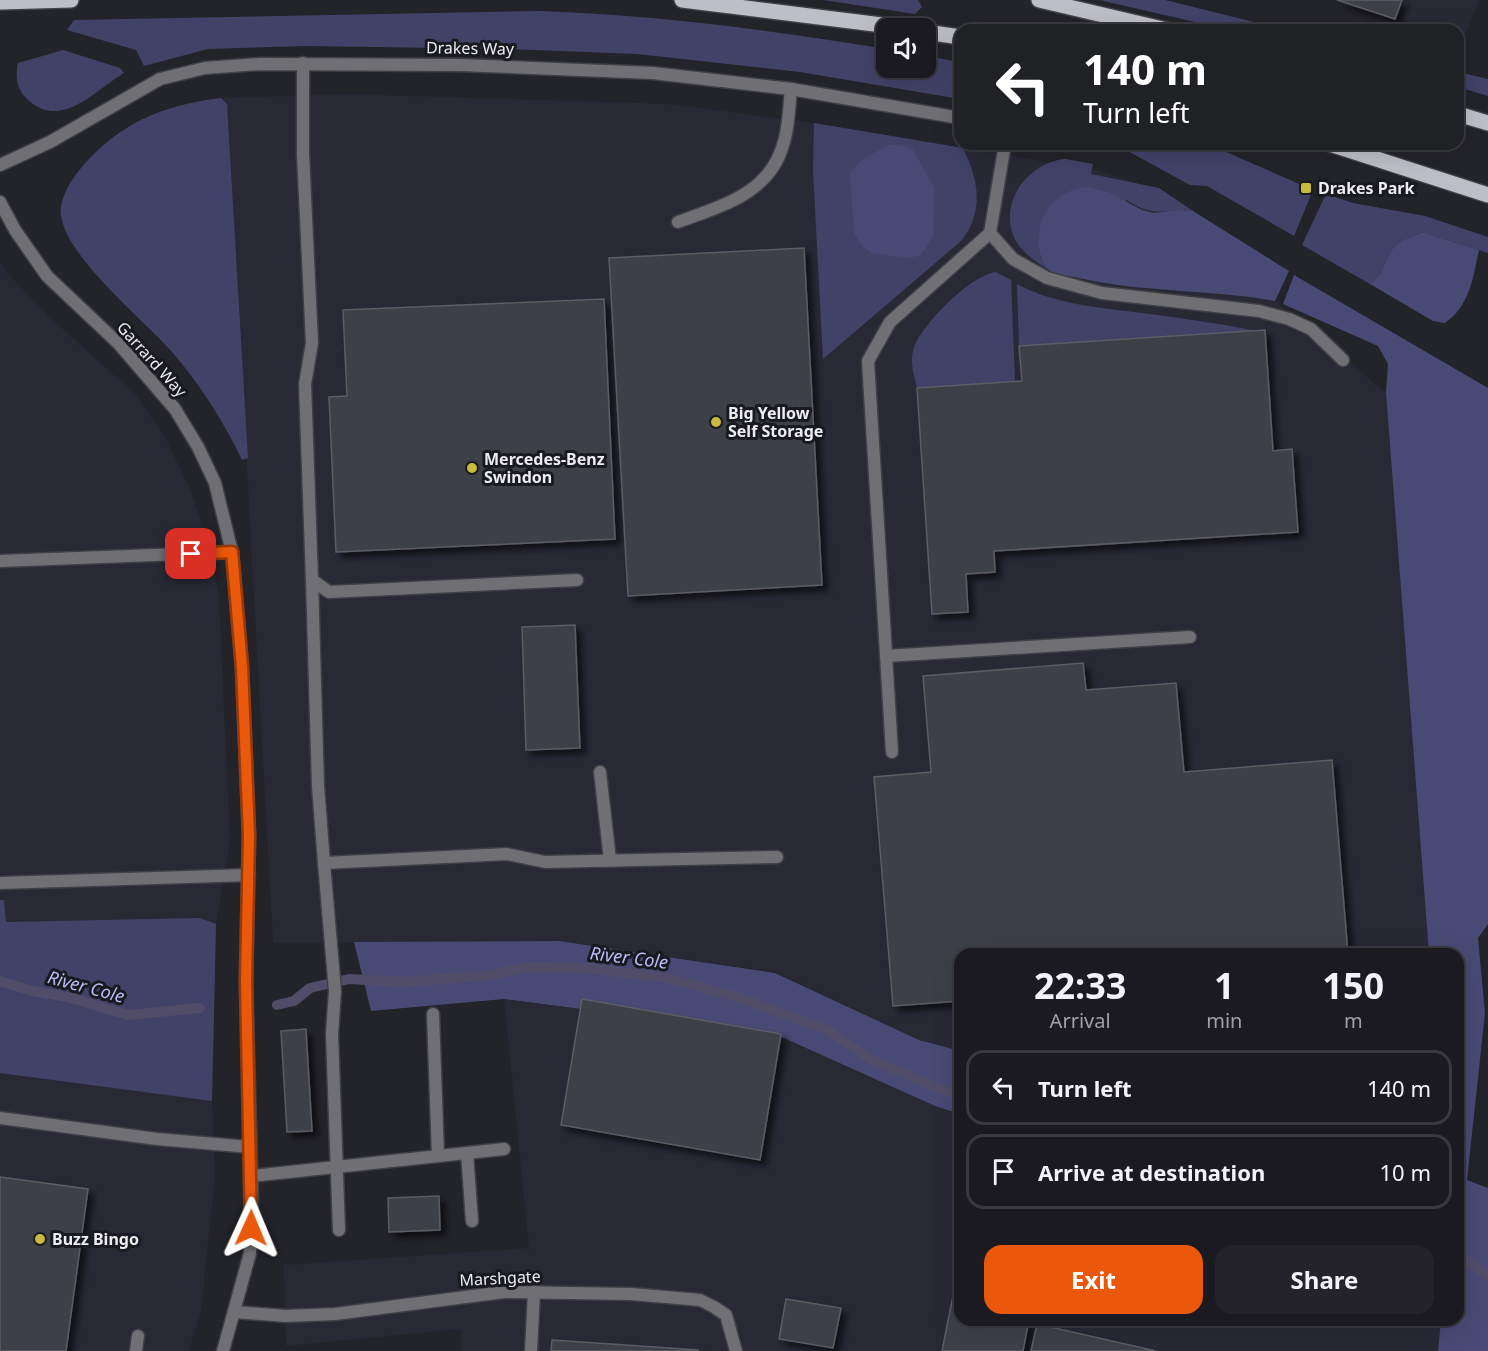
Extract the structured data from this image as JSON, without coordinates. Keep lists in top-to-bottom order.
{
  "streets": {
    "street": ["Drakes Way", "Garrard Way", "Marshgate"]
  },
  "crossings": [
    ["Garrard Way", "Marshgate"]
  ],
  "water": ["River Cole"],
  "places": {
    "transit": ["Drakes Park"],
    "other": ["Big Yellow Self Storage", "Mercedes-Benz Swindon", "Buzz Bingo"]
  },
  "page": {
    "turn": ["140 m", "Turn left"],
    "eta": [
      "22:33",
      "Arrival",
      "1",
      "min",
      "150",
      "m"
    ],
    "list": [
      {
        "name": "Turn left",
        "value": "140 m"
      },
      {
        "name": "Arrive at destination",
        "value": "10 m"
      }
    ],
    "buttons": ["Exit", "Share"]
  }
}
